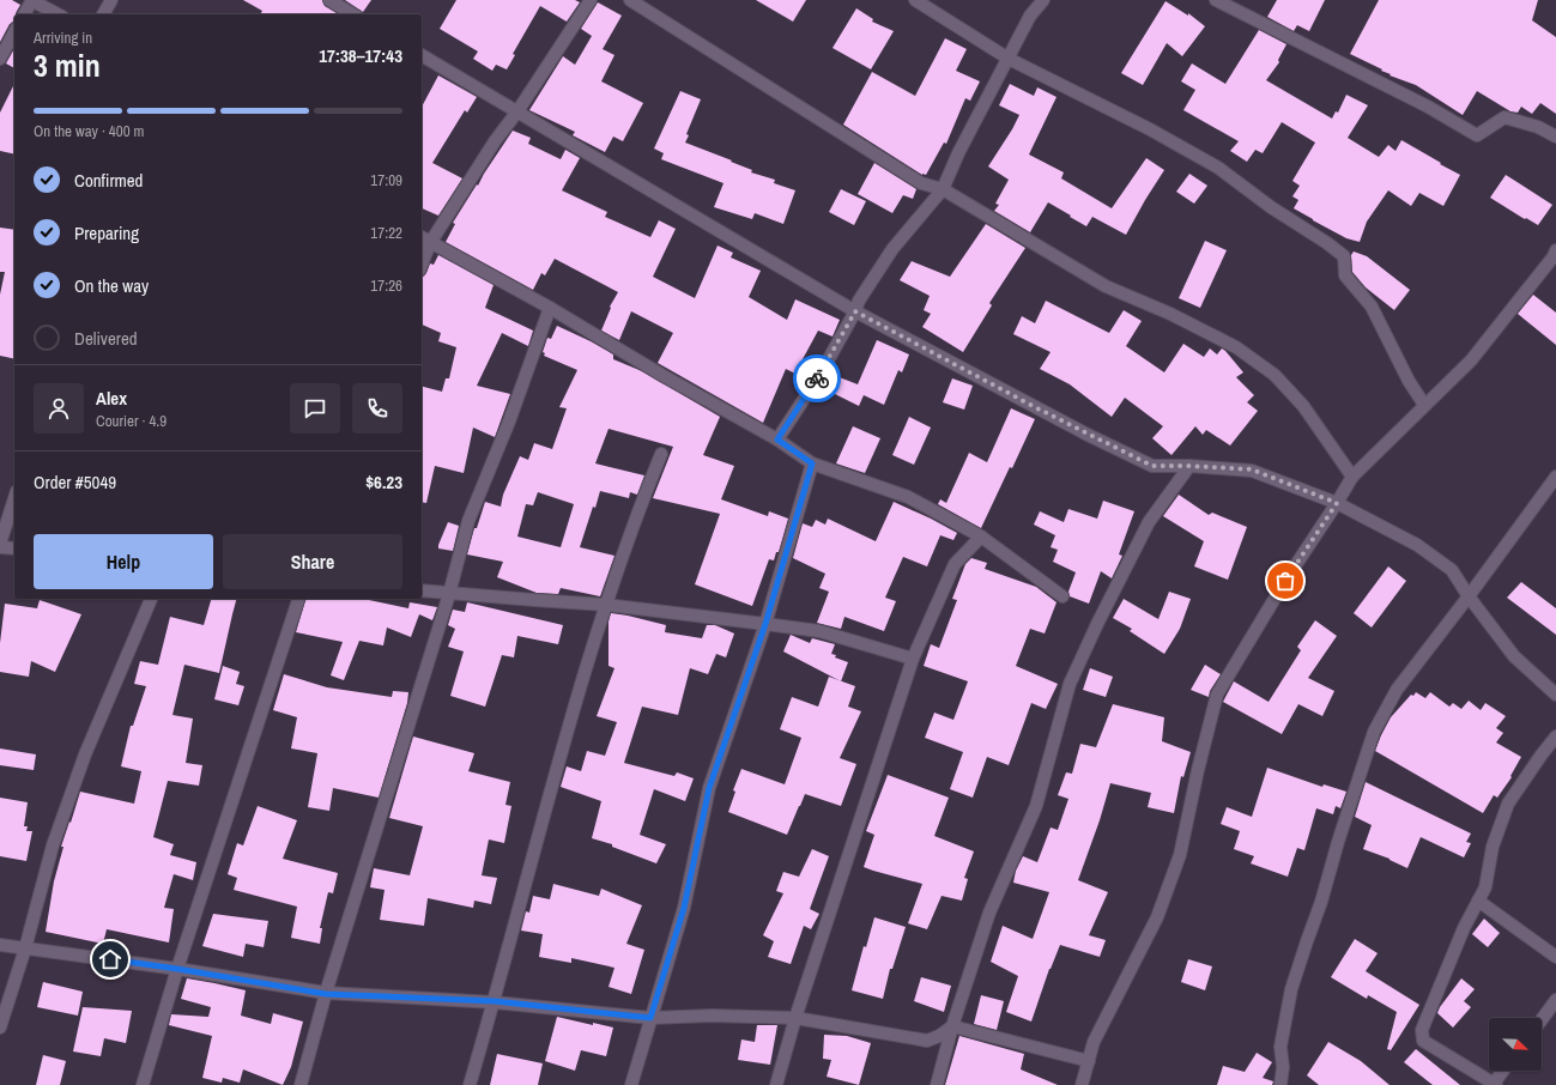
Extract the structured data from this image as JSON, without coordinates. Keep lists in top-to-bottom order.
{
  "north": "bottom right",
  "page": {
    "heading": ["3 min", "Arriving in", "17:38–17:43"],
    "panel": [
      "Alex",
      "Courier · 4.9",
      "Order #5049",
      "$6.23"
    ],
    "bar": "On the way · 400 m",
    "list": [
      ["Confirmed", "17:09"],
      ["Preparing", "17:22"],
      ["On the way", "17:26"],
      "Delivered"
    ],
    "buttons": ["Help", "Share"]
  }
}
